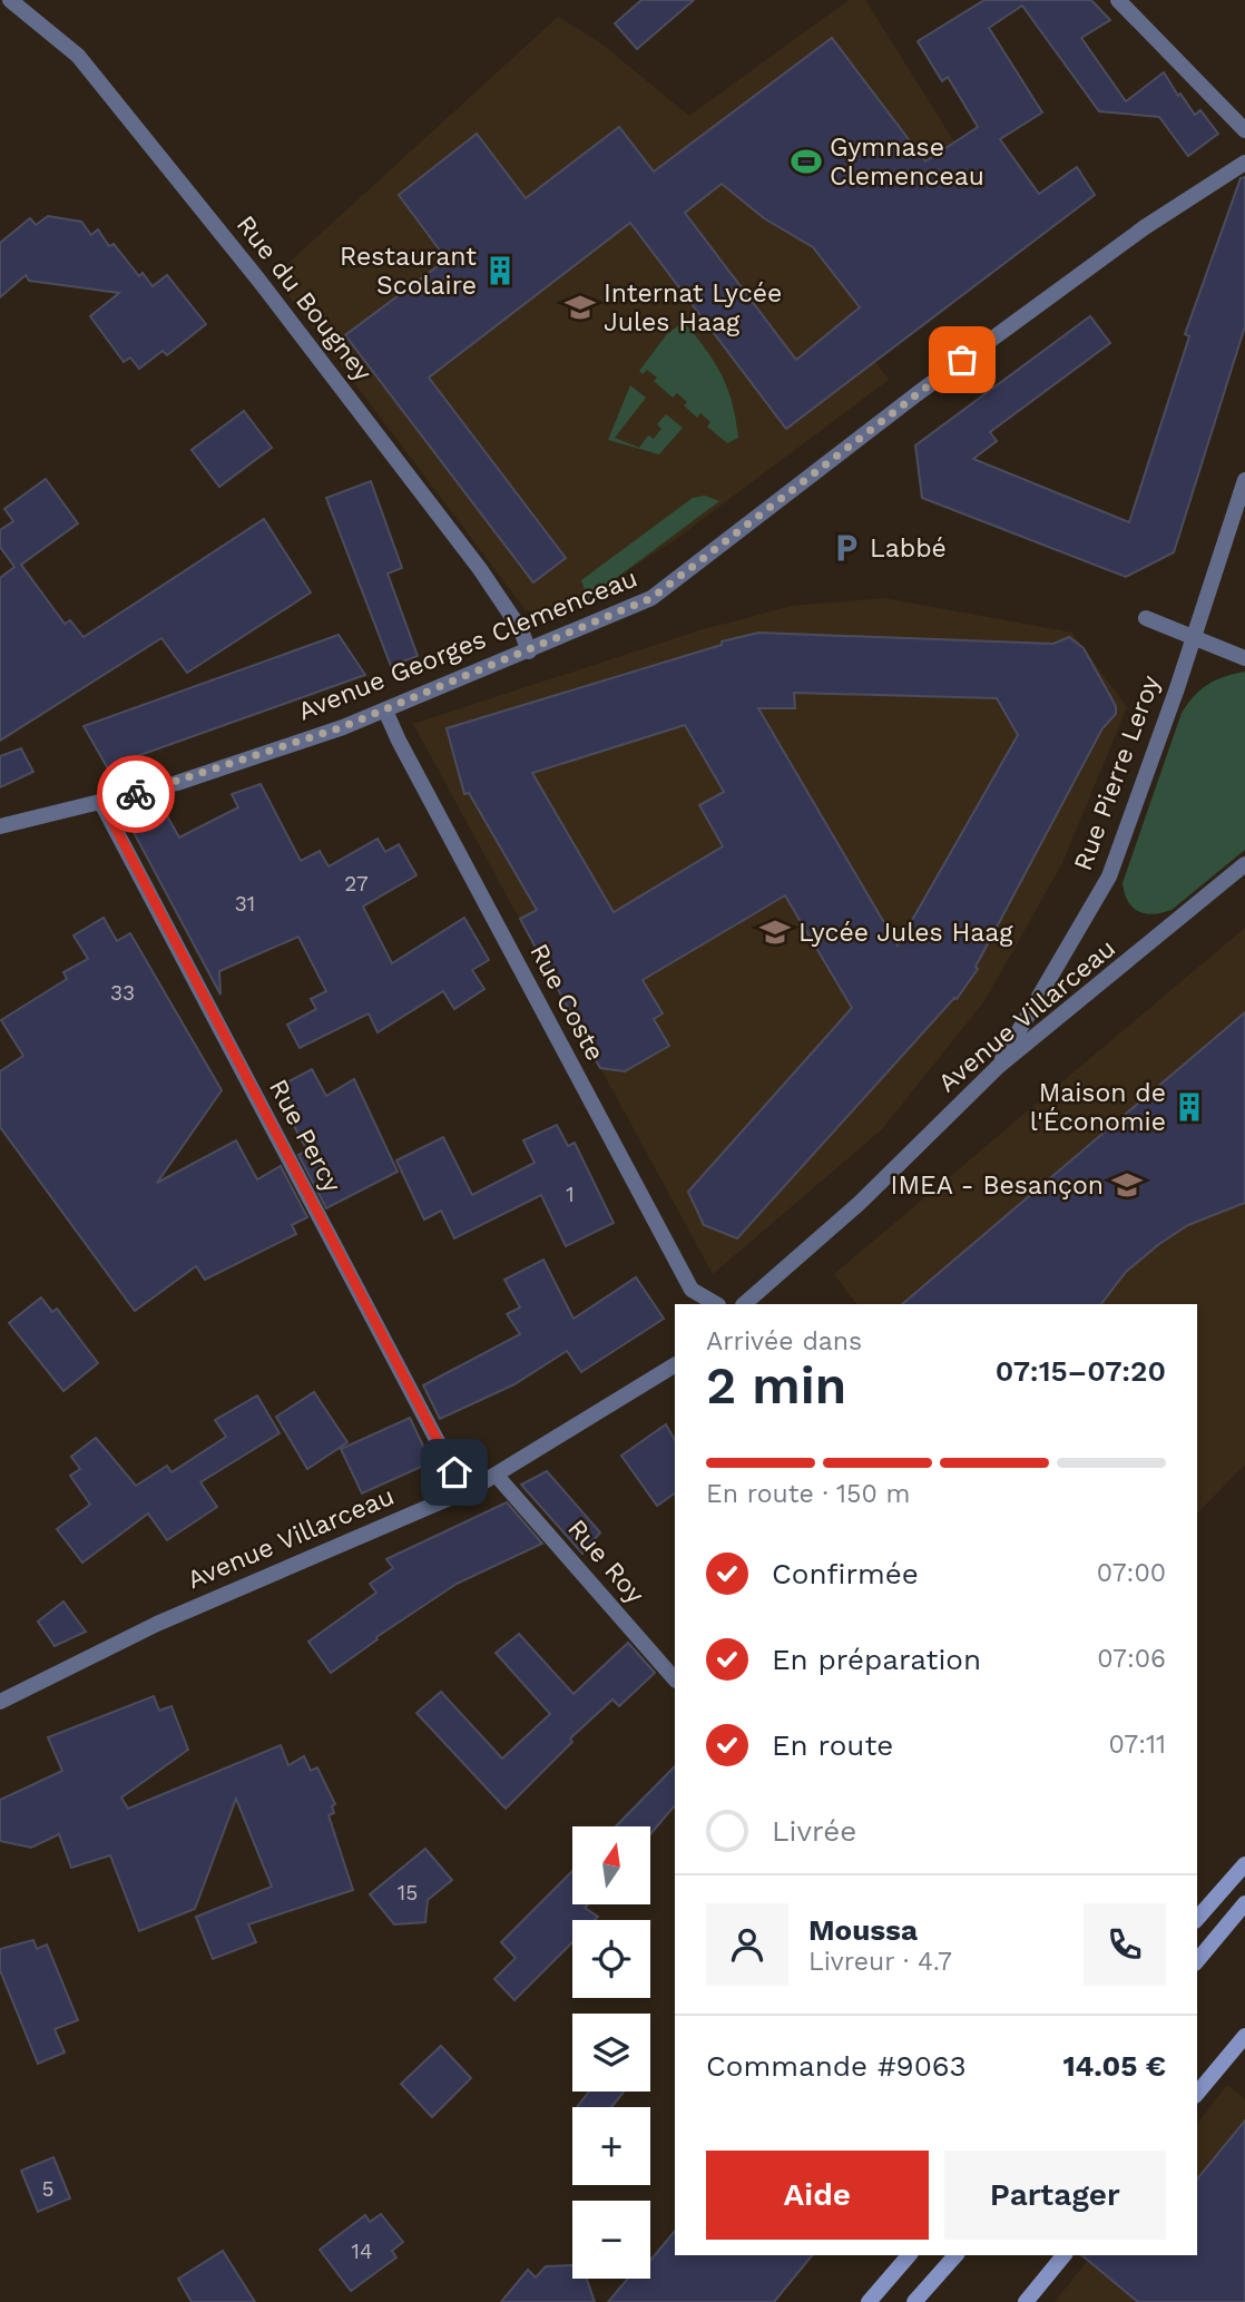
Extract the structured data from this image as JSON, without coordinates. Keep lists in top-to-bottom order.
{
  "streets": {
    "street": [
      "Rue du Bougney",
      "Avenue Georges Clemenceau",
      "Rue Pierre Leroy",
      "Rue Coste",
      "Avenue Villarceau",
      "Rue Percy",
      "Rue Roy"
    ]
  },
  "crossings": [
    ["Rue du Bougney", "Avenue Georges Clemenceau"],
    ["Avenue Georges Clemenceau", "Rue Coste"],
    ["Avenue Georges Clemenceau", "Rue Percy"],
    ["Rue Pierre Leroy", "Avenue Villarceau"],
    ["Avenue Villarceau", "Rue Percy"],
    ["Avenue Villarceau", "Rue Roy"]
  ],
  "places": {
    "sports": ["Gymnase Clemenceau"],
    "building": ["Restaurant Scolaire", "Maison de l'Économie"],
    "school or university": ["Internat Lycée Jules Haag", "Lycée Jules Haag", "IMEA - Besançon"],
    "parking": ["Labbé"]
  },
  "house_numbers": [
    "27",
    "31",
    "33",
    "1",
    "15",
    "5",
    "14"
  ],
  "north": "top",
  "page": {
    "heading": ["2 min", "Arrivée dans", "07:15–07:20"],
    "panel": [
      "Moussa",
      "Livreur · 4.7",
      "Commande #9063",
      "14.05 €"
    ],
    "bar": "En route · 150 m",
    "list": [
      ["Confirmée", "07:00"],
      ["En préparation", "07:06"],
      ["En route", "07:11"],
      "Livrée"
    ],
    "map_buttons": ["+", "−"],
    "buttons": ["Aide", "Partager"]
  }
}
